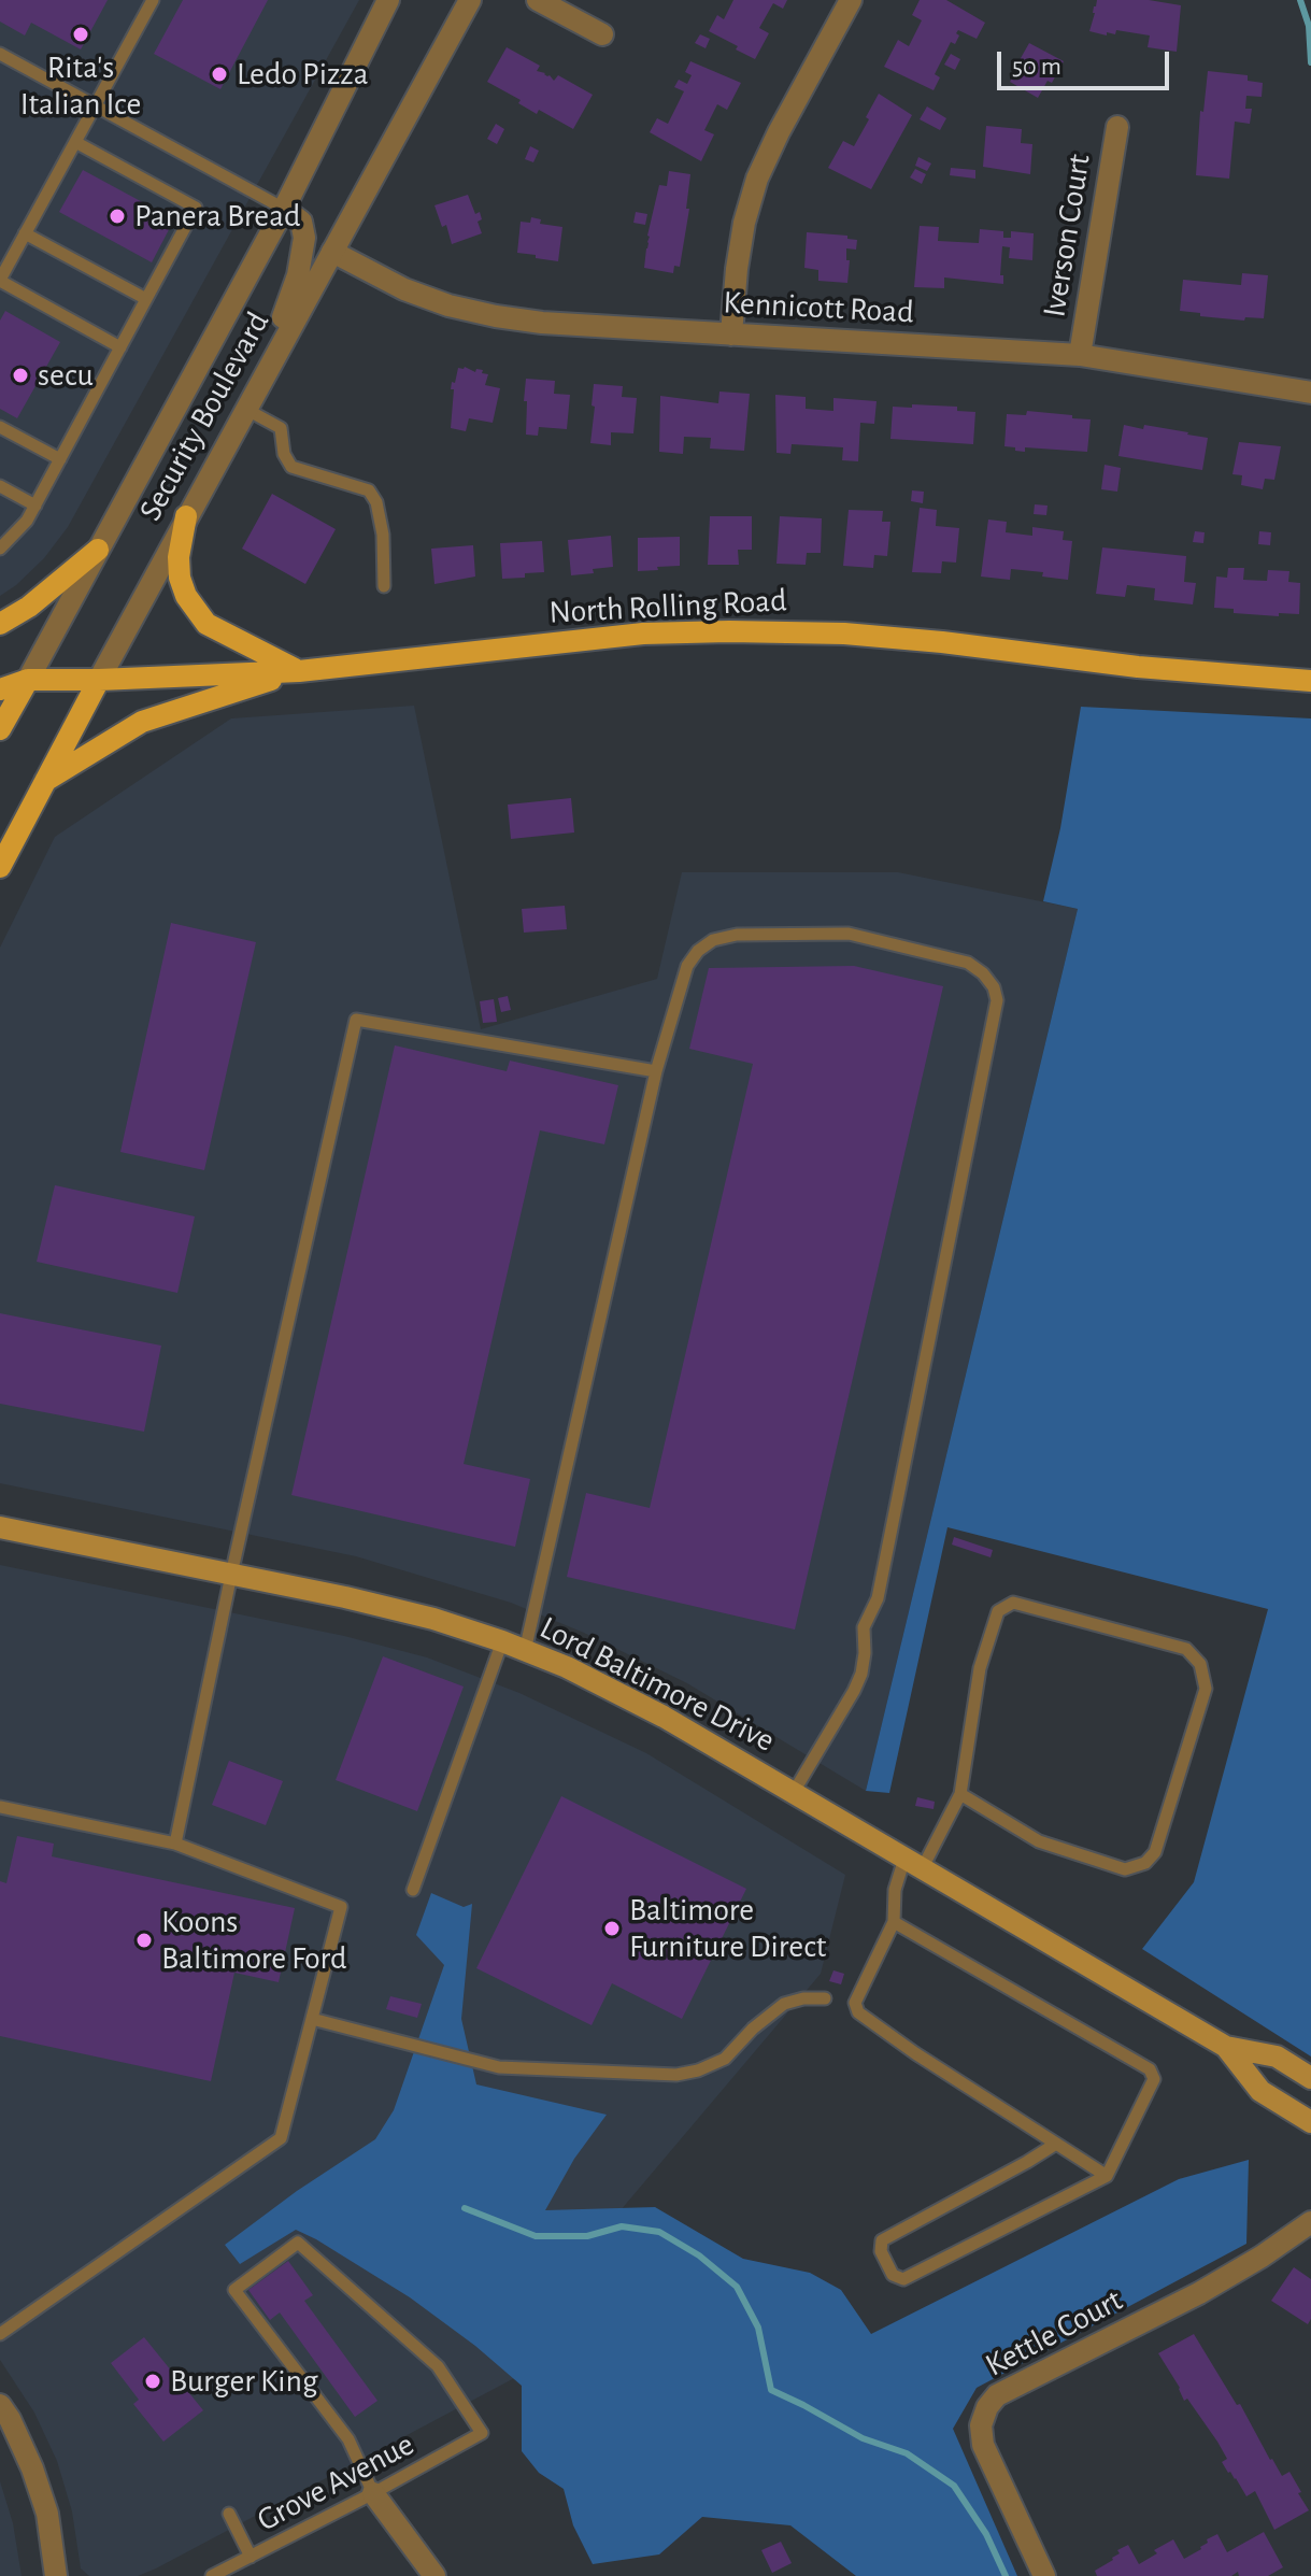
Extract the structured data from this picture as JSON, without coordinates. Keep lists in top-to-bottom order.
{
  "streets": {
    "main road": ["Security Boulevard", "North Rolling Road", "Lord Baltimore Drive"],
    "street": ["Iverson Court", "Kennicott Road", "Kettle Court"],
    "lane": ["Grove Avenue"]
  },
  "crossings": [
    ["Iverson Court", "Kennicott Road"],
    ["Kennicott Road", "Security Boulevard"],
    ["Security Boulevard", "North Rolling Road"]
  ],
  "places": [
    "Rita's Italian Ice",
    "Ledo Pizza",
    "Panera Bread",
    "secu",
    "Baltimore Furniture Direct",
    "Koons Baltimore Ford",
    "Burger King"
  ],
  "scale_bar": "50 m"
}
